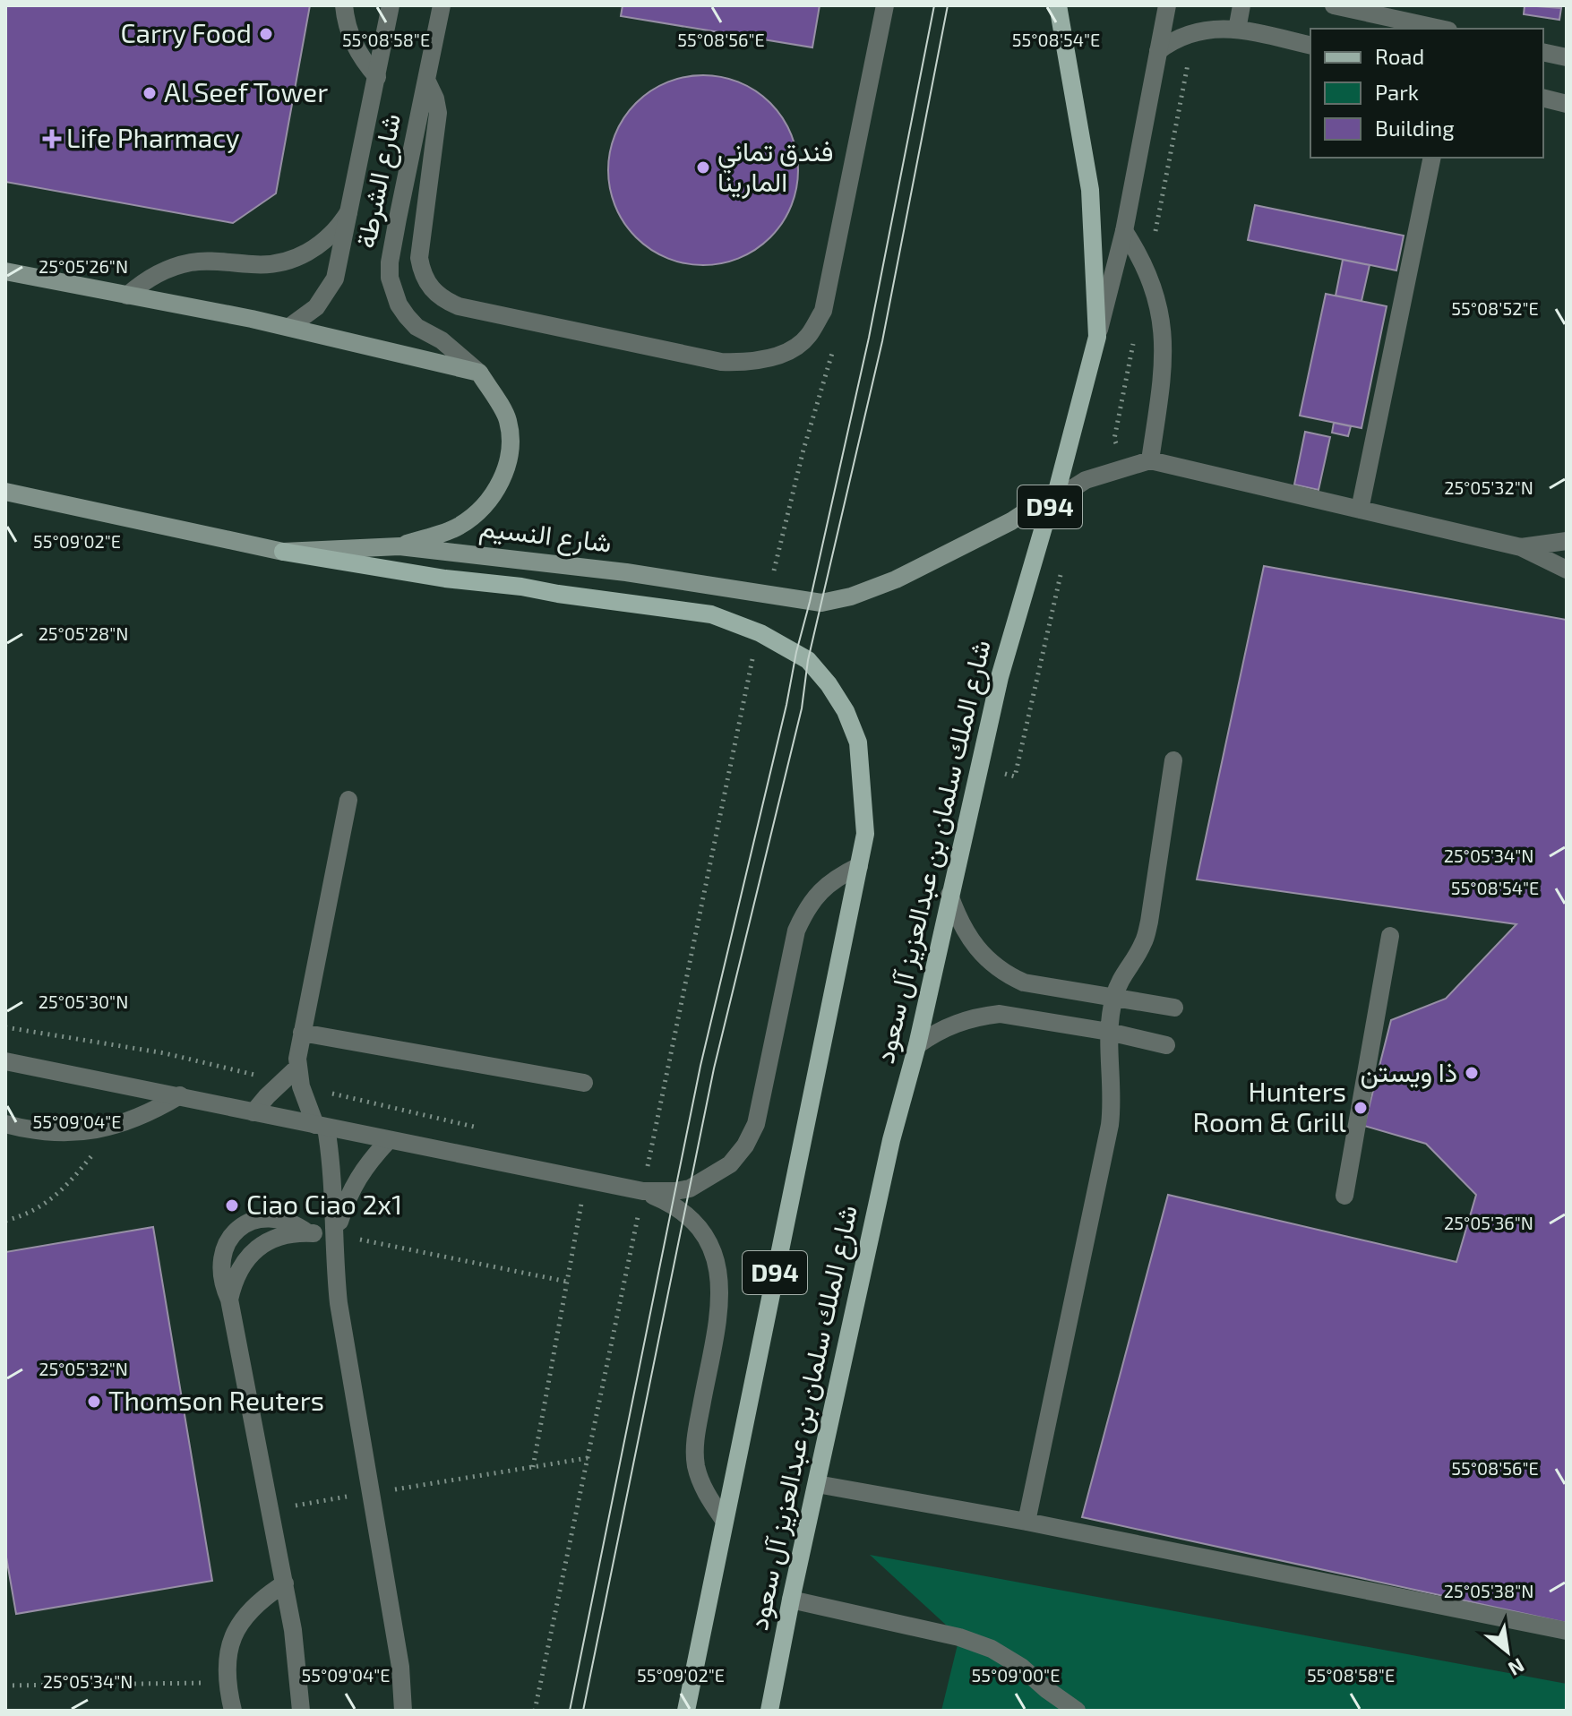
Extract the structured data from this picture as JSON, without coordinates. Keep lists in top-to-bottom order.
{
  "streets": {
    "main road": ["D94", "شارع النسيم", "شارع الملك سلمان بن عبدالعزيز آل سعود"],
    "street": ["شارع الشرطة"]
  },
  "crossings": [
    ["شارع النسيم", "شارع الملك سلمان بن عبدالعزيز آل سعود"]
  ],
  "places": {
    "other": [
      "Carry Food",
      "Al Seef Tower",
      "فندق تماني المارينا",
      "ذا ويستن",
      "Hunters Room & Grill",
      "Ciao Ciao 2x1",
      "Thomson Reuters"
    ],
    "health": ["Life Pharmacy"]
  },
  "legend": ["Road", "Park", "Building"],
  "north": "bottom right",
  "coordinates": [
    "55°08'58\"E",
    "55°08'56\"E",
    "55°08'54\"E",
    "25°05'26\"N",
    "55°08'52\"E",
    "25°05'32\"N",
    "55°09'02\"E",
    "25°05'28\"N",
    "25°05'34\"N",
    "25°05'30\"N",
    "55°09'04\"E",
    "25°05'36\"N",
    "25°05'38\"N",
    "55°09'00\"E"
  ]
}
